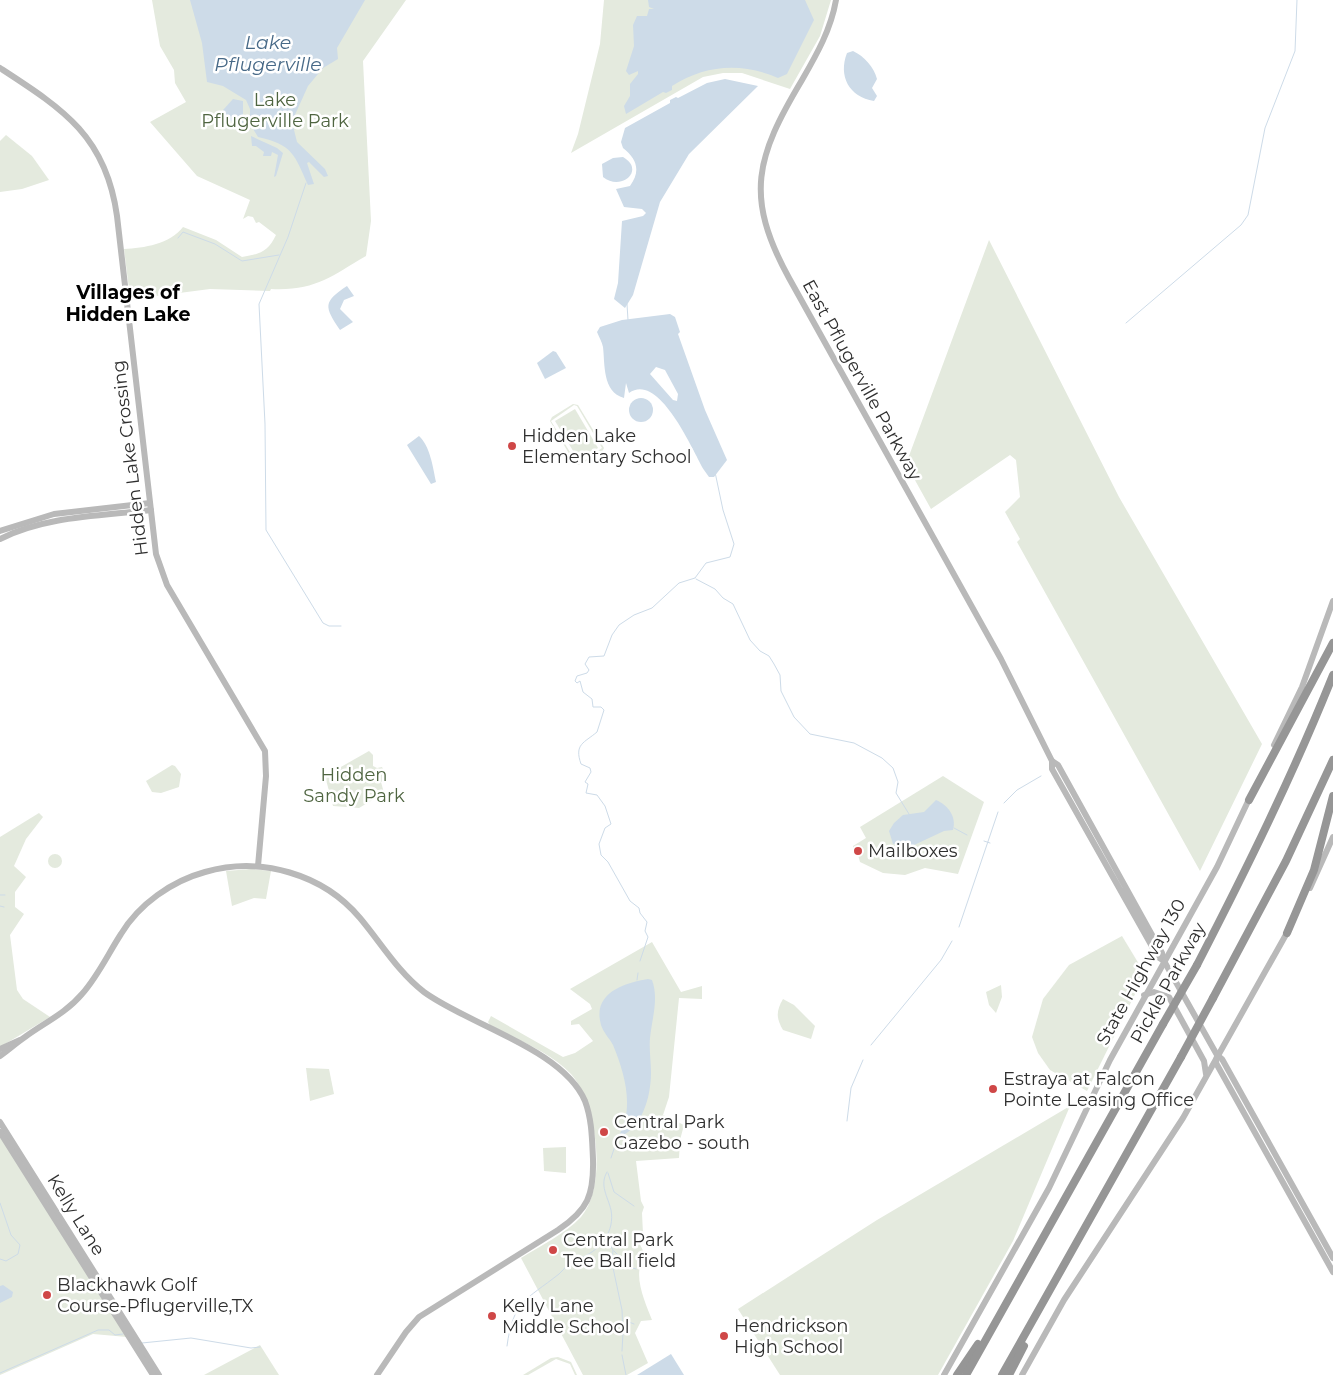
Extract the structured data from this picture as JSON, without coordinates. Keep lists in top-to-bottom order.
{
  "streets": {
    "highway": ["Pickle Parkway"],
    "street": [
      "East Pflugerville Parkway",
      "Hidden Lake Crossing",
      "State Highway 130",
      "Kelly Lane"
    ]
  },
  "crossings": [
    ["East Pflugerville Parkway", "State Highway 130"]
  ],
  "districts": ["Villages of Hidden Lake"],
  "water": ["Lake Pflugerville"],
  "parks": ["Lake Pflugerville Park", "Hidden Sandy Park"],
  "places": [
    "Hidden Lake Elementary School",
    "Mailboxes",
    "Estraya at Falcon Pointe Leasing Office",
    "Central Park Gazebo - south",
    "Central Park Tee Ball field",
    "Blackhawk Golf Course-Pflugerville,TX",
    "Kelly Lane Middle School",
    "Hendrickson High School"
  ]
}
